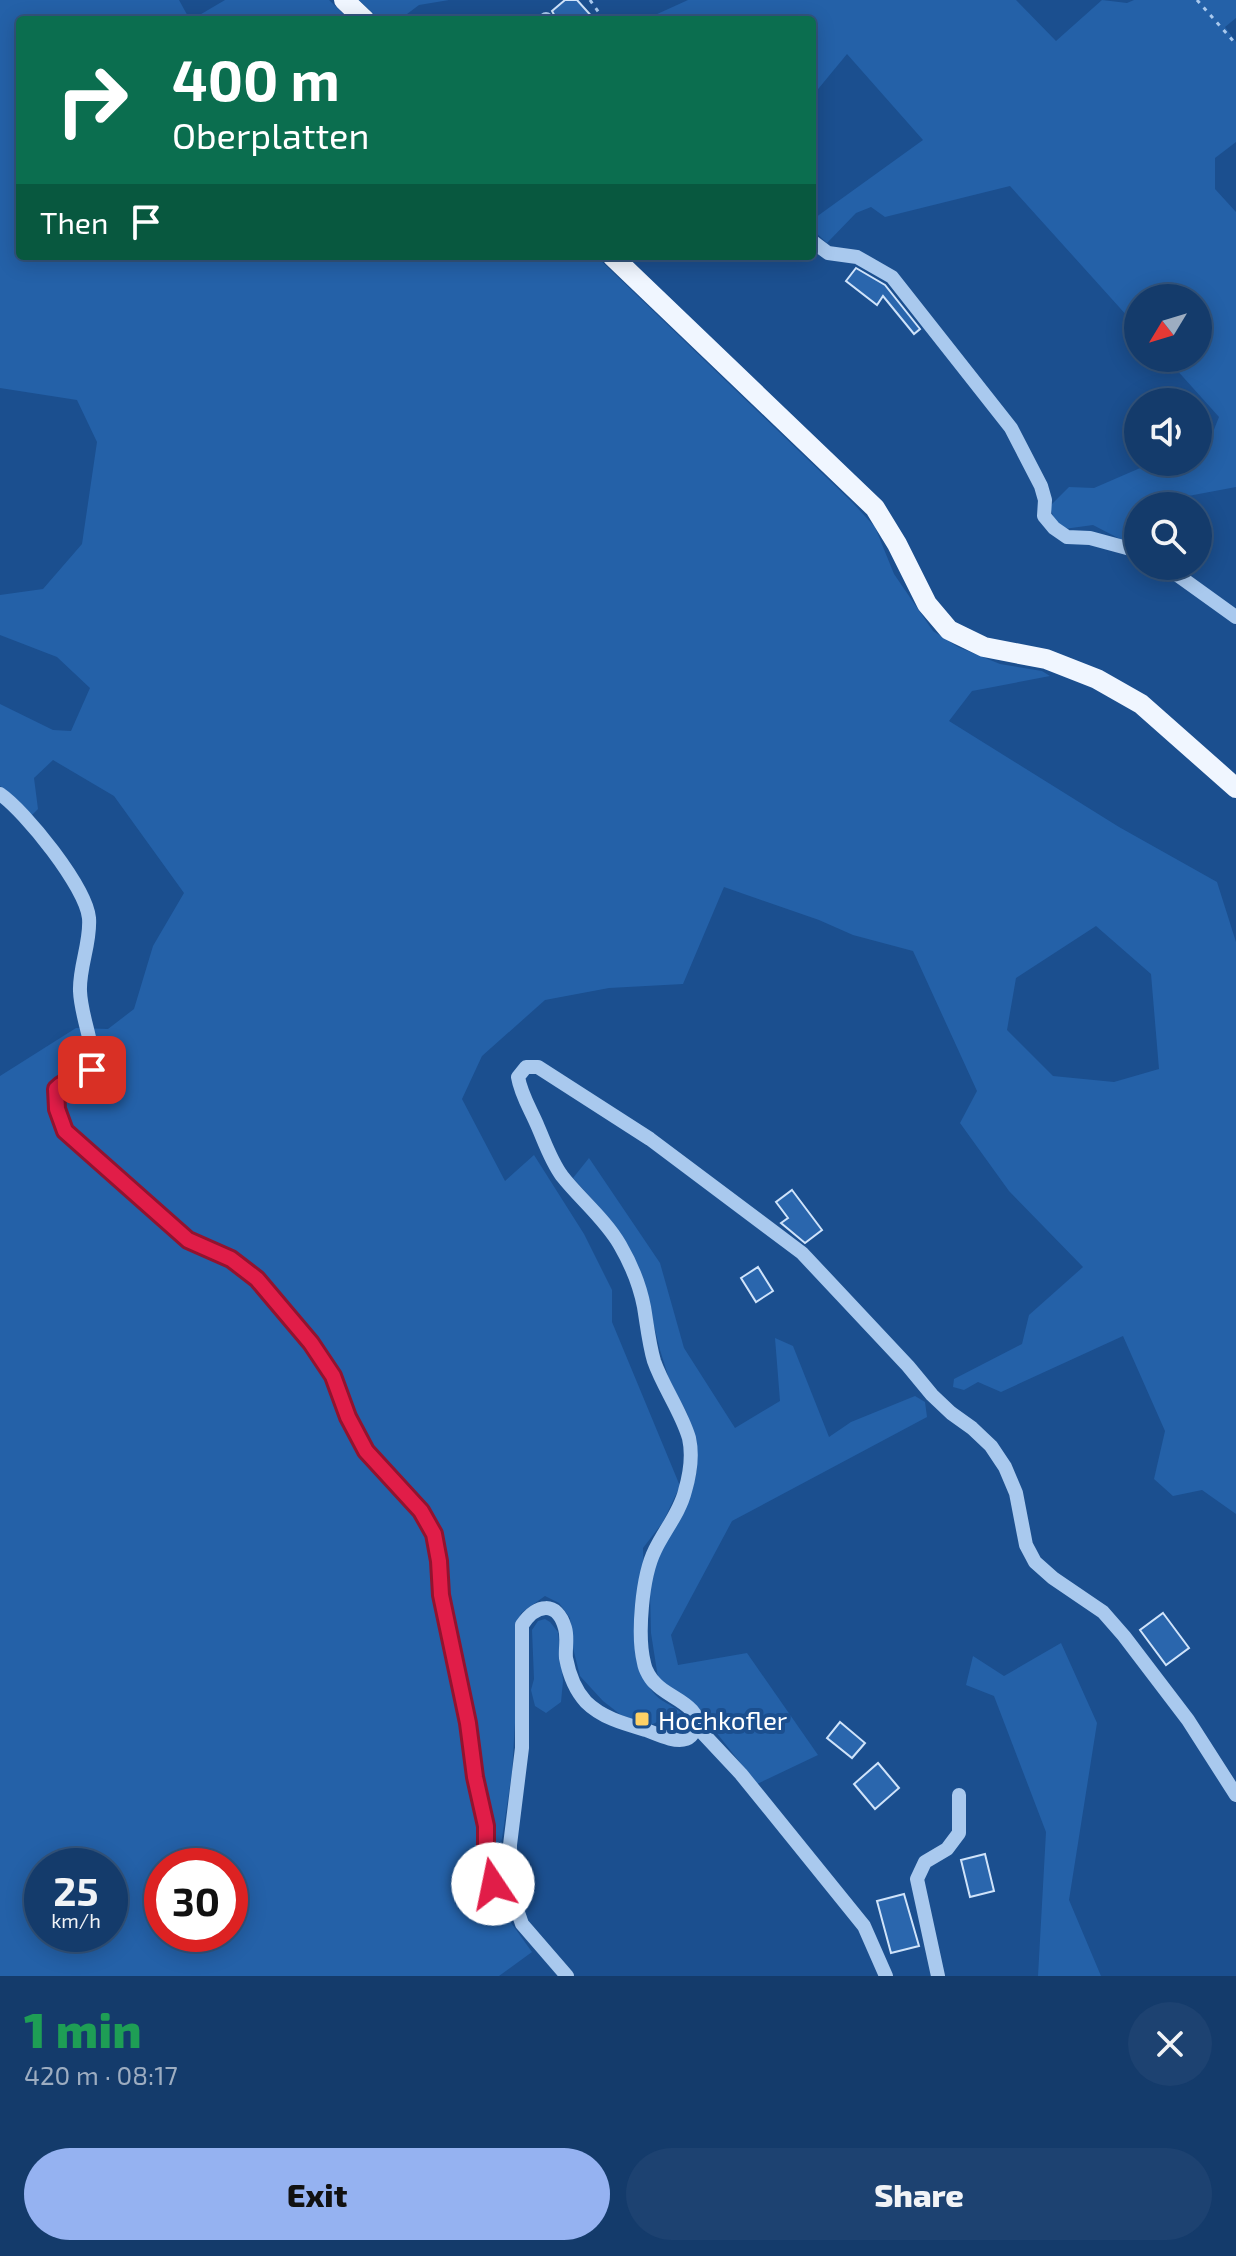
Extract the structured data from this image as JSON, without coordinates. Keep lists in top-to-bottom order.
{
  "places": {
    "transit": ["Hochkofler"]
  },
  "north": "bottom left",
  "page": {
    "turn": ["400 m", "Oberplatten"],
    "then": "Then",
    "speed": "25 km/h",
    "limit": "30",
    "heading": ["1 min", "420 m · 08:17"],
    "buttons": ["Exit", "Share"]
  }
}
